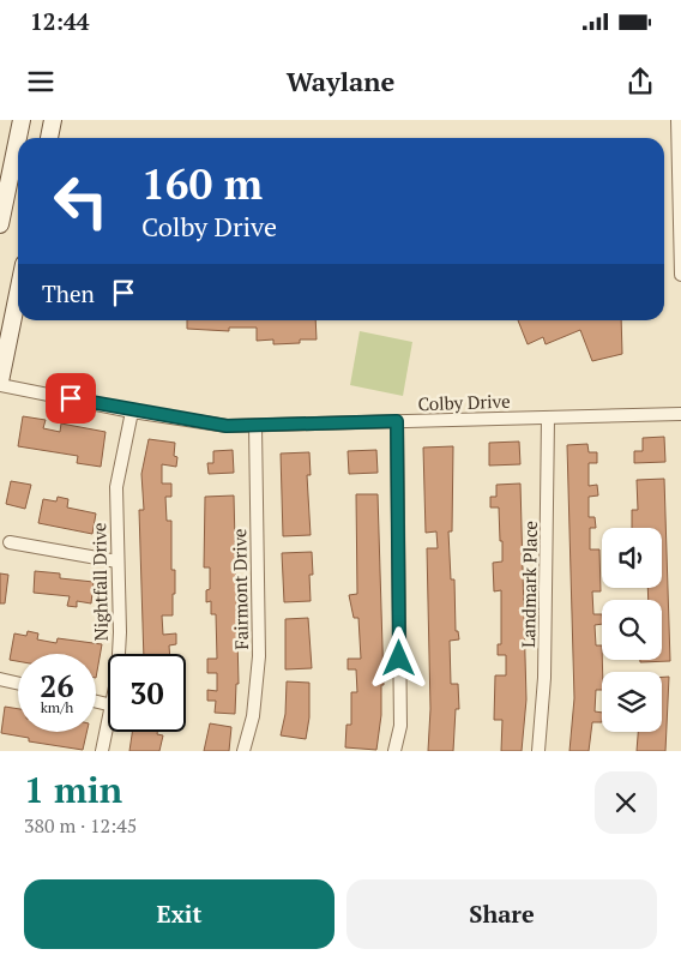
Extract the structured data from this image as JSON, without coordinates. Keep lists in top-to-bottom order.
{
  "streets": {
    "street": [
      "Colby Drive",
      "Nightfall Drive",
      "Landmark Place",
      "Fairmont Drive"
    ]
  },
  "crossings": [
    ["Colby Drive", "Nightfall Drive"],
    ["Colby Drive", "Landmark Place"],
    ["Colby Drive", "Fairmont Drive"]
  ],
  "page": {
    "status": "12:44",
    "header": "Waylane",
    "turn": ["160 m", "Colby Drive"],
    "then": "Then",
    "speed": "26 km/h",
    "limit": "30",
    "heading": ["1 min", "380 m · 12:45"],
    "buttons": ["Exit", "Share"]
  }
}
